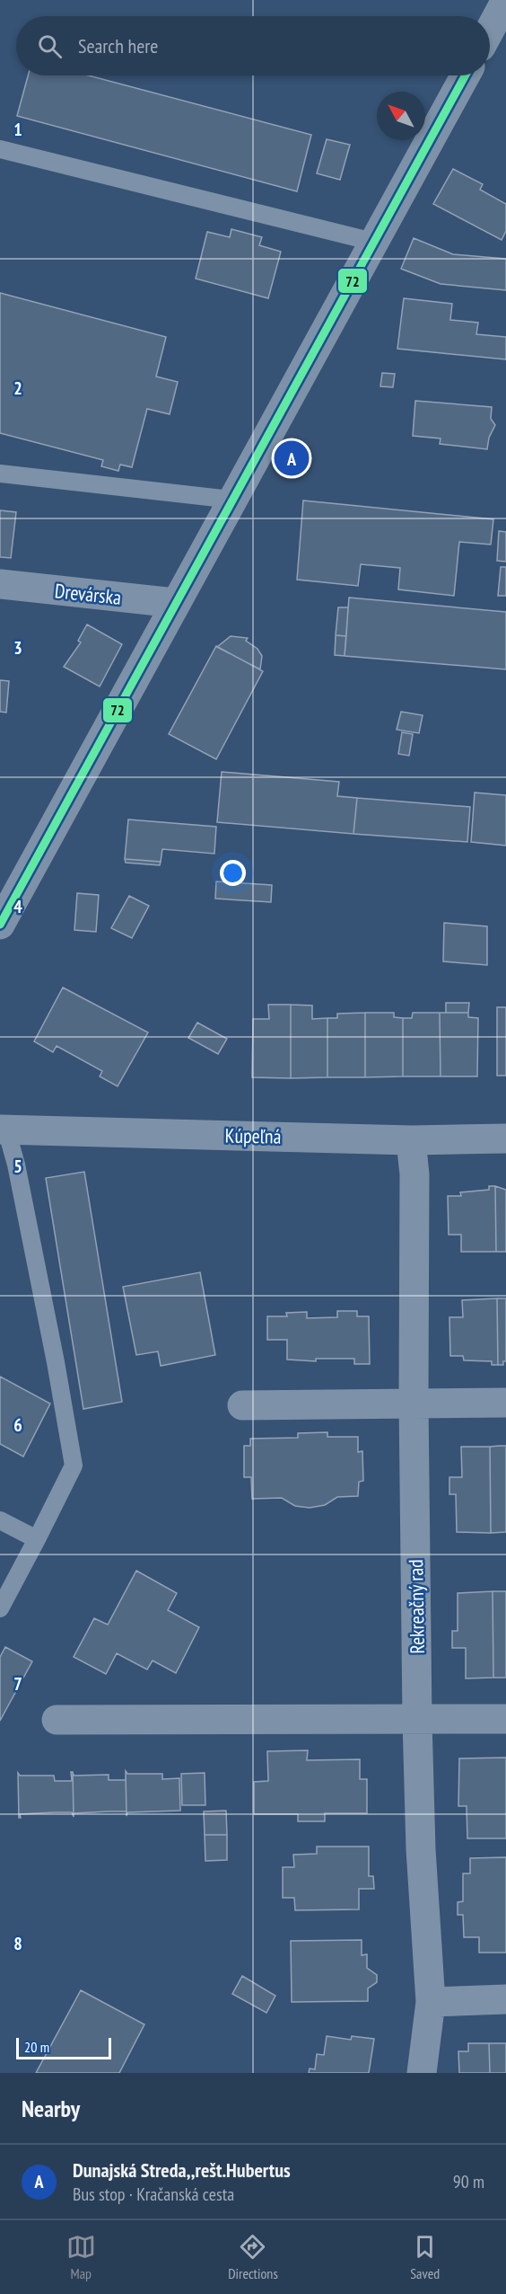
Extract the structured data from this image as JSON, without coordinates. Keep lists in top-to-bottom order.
{
  "streets": {
    "street": ["Drevárska", "Kúpeľná", "Rekreačný rad"]
  },
  "crossings": [
    ["Kúpeľná", "Rekreačný rad"]
  ],
  "lines": ["transit line 72"],
  "scale_bar": "20 m",
  "north": "top left",
  "page": {
    "search": "Search here",
    "pins": "A",
    "scale": "20 m",
    "heading": "Nearby",
    "list": [
      {
        "mark": "A",
        "name": "Dunajská Streda,,rešt.Hubertus",
        "note": "Bus stop · Kračanská cesta",
        "value": "90 m"
      }
    ],
    "nav": ["Map", "Directions", "Saved"]
  },
  "grid": {
    "rows": [
      "1",
      "2",
      "3",
      "4",
      "5",
      "6",
      "7",
      "8"
    ]
  }
}
